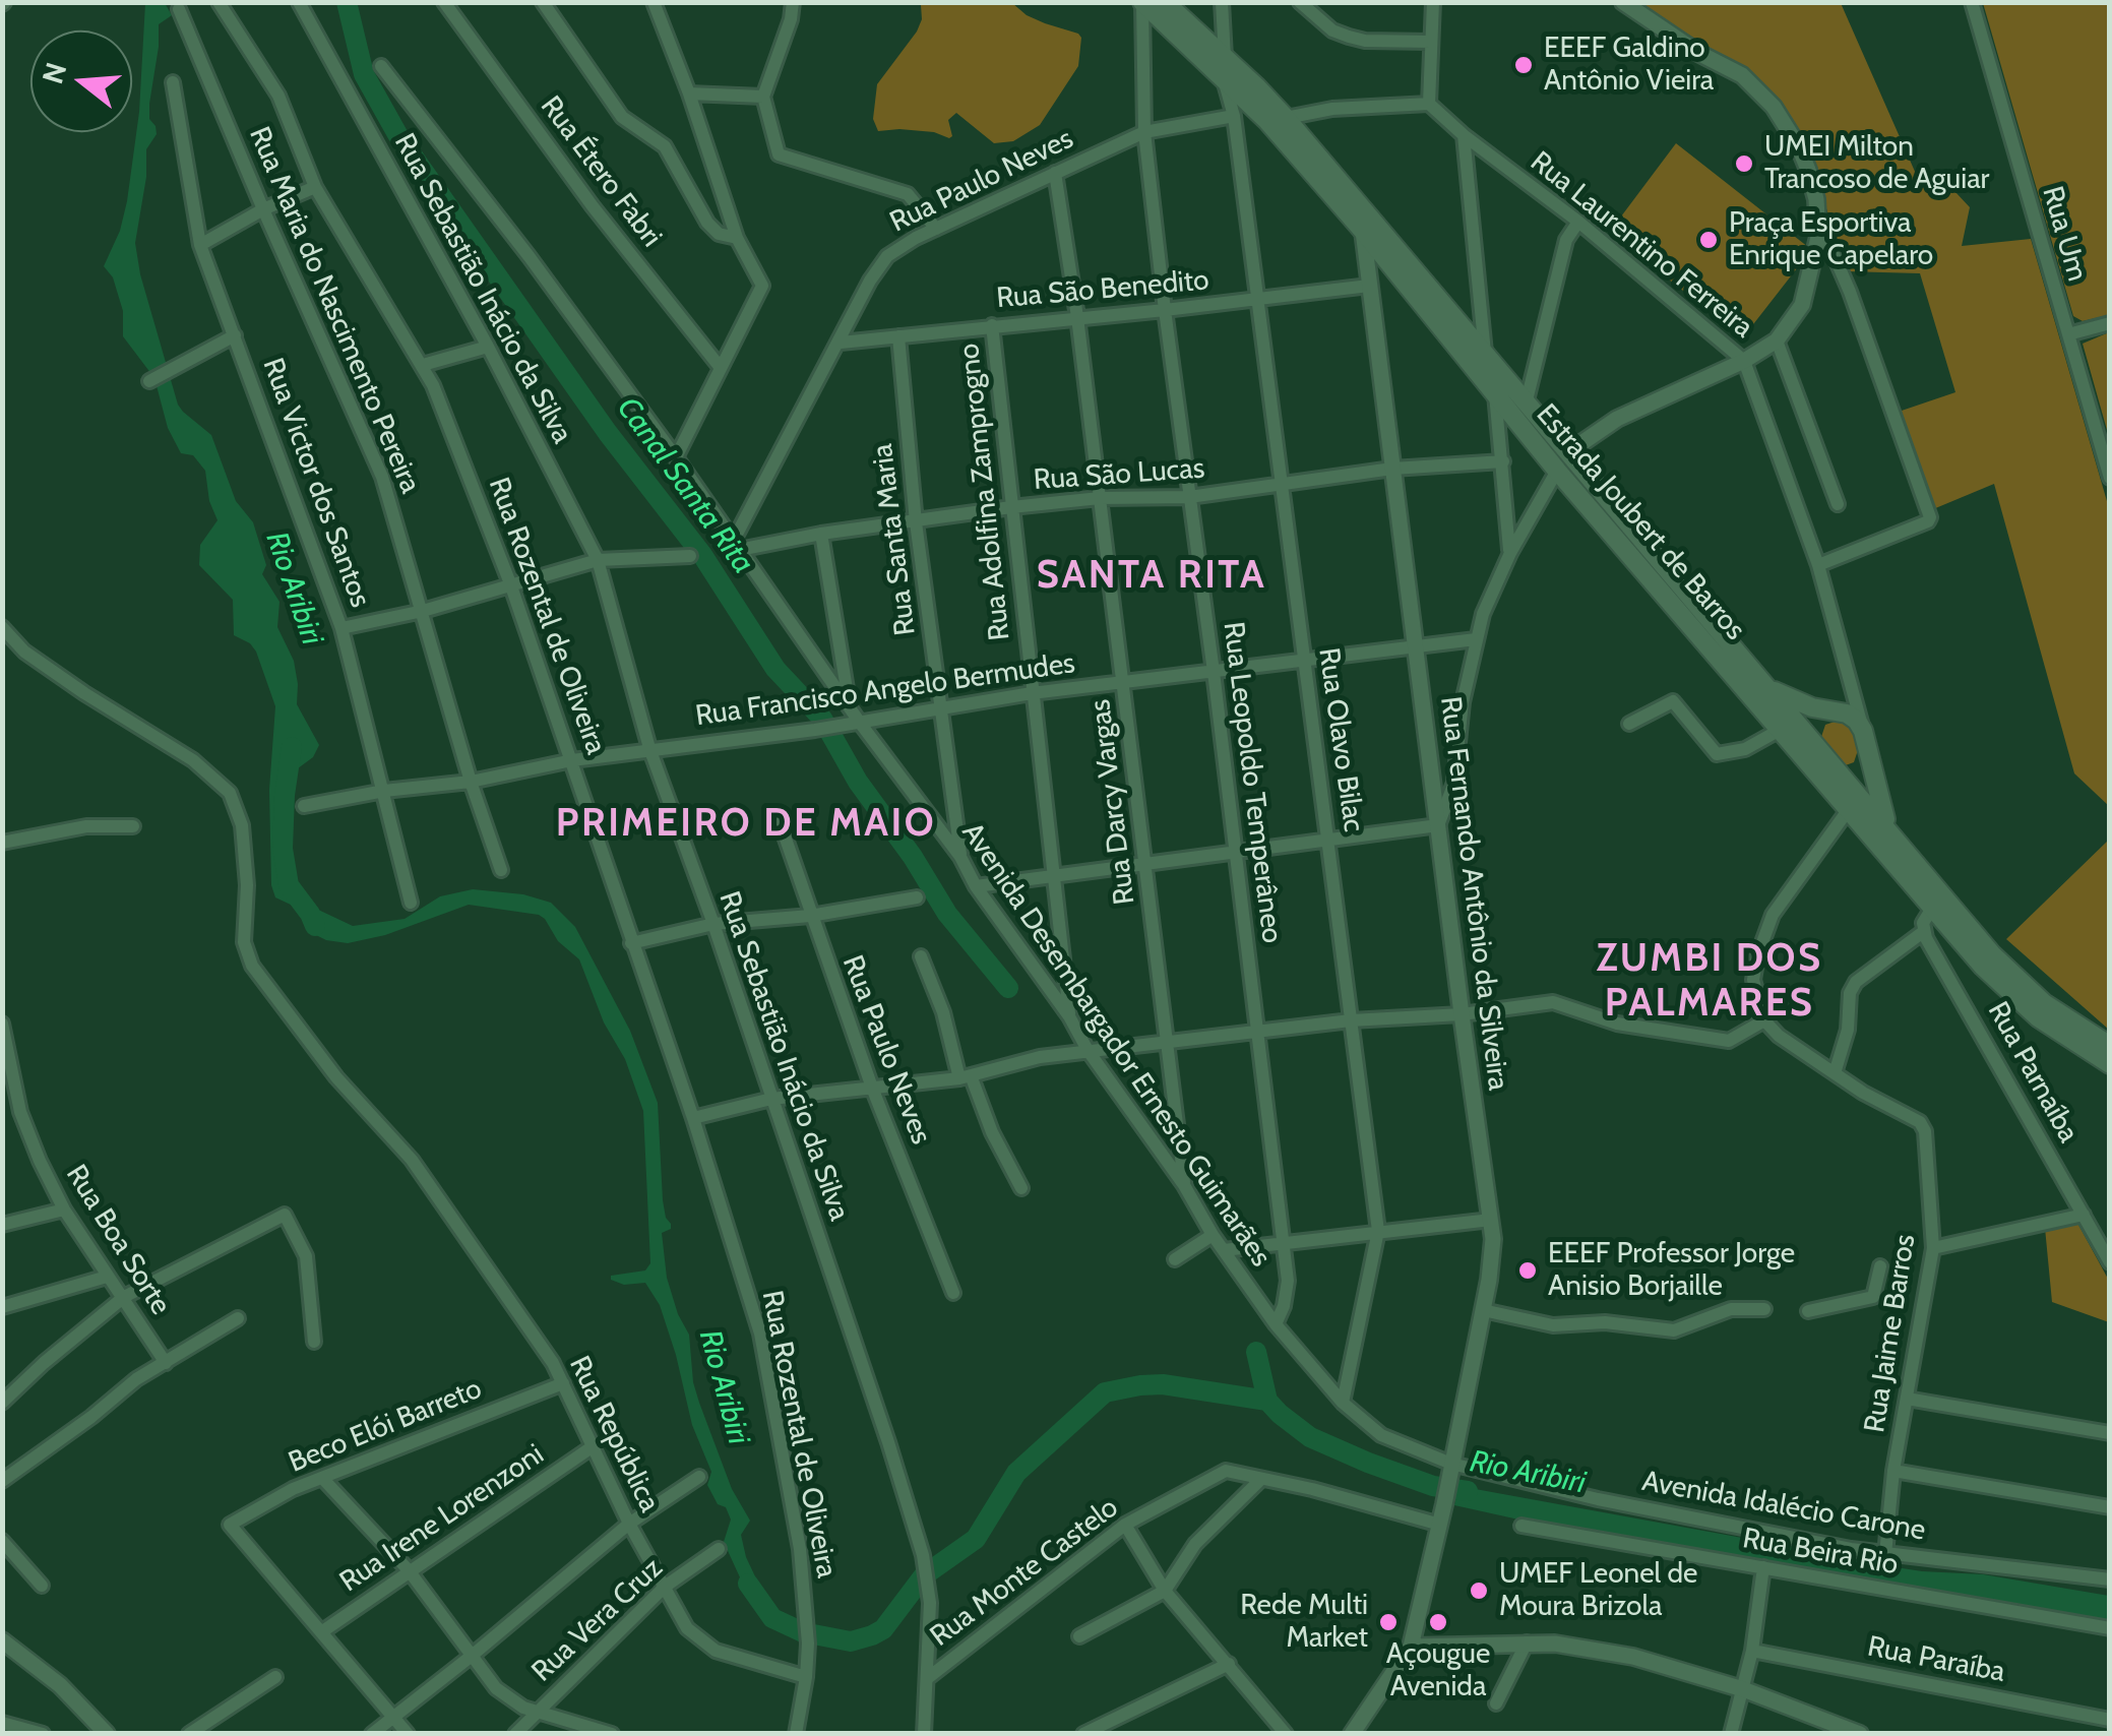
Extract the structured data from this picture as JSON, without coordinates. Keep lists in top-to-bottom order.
{
  "streets": {
    "main road": ["Estrada Joubert de Barros"],
    "street": [
      "Rua Étero Fabri",
      "Rua Paulo Neves",
      "Rua Um",
      "Rua Laurentino Ferreira",
      "Rua Sebastião Inácio da Silva",
      "Rua São Benedito",
      "Rua Maria do Nascimento Pereira",
      "Rua São Lucas",
      "Rua Victor dos Santos",
      "Rua Adolfina Zamprogno",
      "Rua Santa Maria",
      "Rua Rozental de Oliveira",
      "Rua Francisco Angelo Bermudes",
      "Rua Olavo Bilac",
      "Rua Leopoldo Temperâneo",
      "Rua Darcy Vargas",
      "Rua Fernando Antônio da Silveira",
      "Avenida Desembargador Ernesto Guimarães",
      "Rua Parnaíba",
      "Rua Boa Sorte",
      "Rua Jaime Barros",
      "Beco Elói Barreto",
      "Rua República",
      "Avenida Idalécio Carone",
      "Rua Irene Lorenzoni",
      "Rua Beira Rio",
      "Rua Monte Castelo",
      "Rua Vera Cruz",
      "Rua Paraíba"
    ]
  },
  "crossings": [
    ["Rua Paulo Neves", "Rua São Benedito"],
    ["Rua Paulo Neves", "Rua São Lucas"],
    ["Rua Paulo Neves", "Rua Olavo Bilac"],
    ["Rua Paulo Neves", "Rua Leopoldo Temperâneo"],
    ["Rua Paulo Neves", "Rua Darcy Vargas"],
    ["Rua Paulo Neves", "Avenida Desembargador Ernesto Guimarães"],
    ["Rua Sebastião Inácio da Silva", "Rua Francisco Angelo Bermudes"],
    ["Rua Sebastião Inácio da Silva", "Rua Monte Castelo"],
    ["Rua São Benedito", "Rua Adolfina Zamprogno"],
    ["Rua São Benedito", "Rua Santa Maria"],
    ["Rua São Benedito", "Rua Olavo Bilac"],
    ["Rua São Benedito", "Rua Leopoldo Temperâneo"],
    ["Rua São Benedito", "Rua Darcy Vargas"],
    ["Rua São Benedito", "Rua Fernando Antônio da Silveira"],
    ["Rua Maria do Nascimento Pereira", "Rua Francisco Angelo Bermudes"],
    ["Rua São Lucas", "Rua Adolfina Zamprogno"],
    ["Rua São Lucas", "Rua Santa Maria"],
    ["Rua São Lucas", "Rua Olavo Bilac"],
    ["Rua São Lucas", "Rua Leopoldo Temperâneo"],
    ["Rua São Lucas", "Rua Darcy Vargas"],
    ["Rua São Lucas", "Rua Fernando Antônio da Silveira"],
    ["Rua São Lucas", "Avenida Desembargador Ernesto Guimarães"],
    ["Rua Victor dos Santos", "Rua Francisco Angelo Bermudes"],
    ["Rua Adolfina Zamprogno", "Rua Francisco Angelo Bermudes"],
    ["Rua Adolfina Zamprogno", "Avenida Desembargador Ernesto Guimarães"],
    ["Estrada Joubert de Barros", "Rua Olavo Bilac"],
    ["Estrada Joubert de Barros", "Rua Leopoldo Temperâneo"],
    ["Estrada Joubert de Barros", "Rua Fernando Antônio da Silveira"],
    ["Rua Santa Maria", "Rua Francisco Angelo Bermudes"],
    ["Rua Santa Maria", "Avenida Desembargador Ernesto Guimarães"],
    ["Rua Rozental de Oliveira", "Rua Francisco Angelo Bermudes"],
    ["Rua Rozental de Oliveira", "Rua República"],
    ["Rua Francisco Angelo Bermudes", "Rua Olavo Bilac"],
    ["Rua Francisco Angelo Bermudes", "Rua Leopoldo Temperâneo"],
    ["Rua Francisco Angelo Bermudes", "Rua Darcy Vargas"],
    ["Rua Francisco Angelo Bermudes", "Rua Fernando Antônio da Silveira"],
    ["Rua Francisco Angelo Bermudes", "Avenida Desembargador Ernesto Guimarães"],
    ["Rua Olavo Bilac", "Avenida Desembargador Ernesto Guimarães"],
    ["Rua Leopoldo Temperâneo", "Avenida Desembargador Ernesto Guimarães"],
    ["Rua Darcy Vargas", "Avenida Desembargador Ernesto Guimarães"],
    ["Rua Fernando Antônio da Silveira", "Avenida Desembargador Ernesto Guimarães"],
    ["Rua Fernando Antônio da Silveira", "Avenida Idalécio Carone"],
    ["Rua Fernando Antônio da Silveira", "Rua Monte Castelo"],
    ["Avenida Desembargador Ernesto Guimarães", "Avenida Idalécio Carone"],
    ["Rua Jaime Barros", "Avenida Idalécio Carone"],
    ["Beco Elói Barreto", "Rua República"],
    ["Beco Elói Barreto", "Rua Irene Lorenzoni"],
    ["Rua República", "Rua Irene Lorenzoni"],
    ["Rua República", "Rua Vera Cruz"]
  ],
  "districts": ["SANTA RITA", "PRIMEIRO DE MAIO", "ZUMBI DOS PALMARES"],
  "water": ["Canal Santa Rita", "Rio Aribiri"],
  "places": [
    "EEEF Galdino Antônio Vieira",
    "UMEI Milton Trancoso de Aguiar",
    "Praça Esportiva Enrique Capelaro",
    "EEEF Professor Jorge Anisio Borjaille",
    "UMEF Leonel de Moura Brizola",
    "Rede Multi Market",
    "Açougue Avenida"
  ],
  "north": "left"
}
